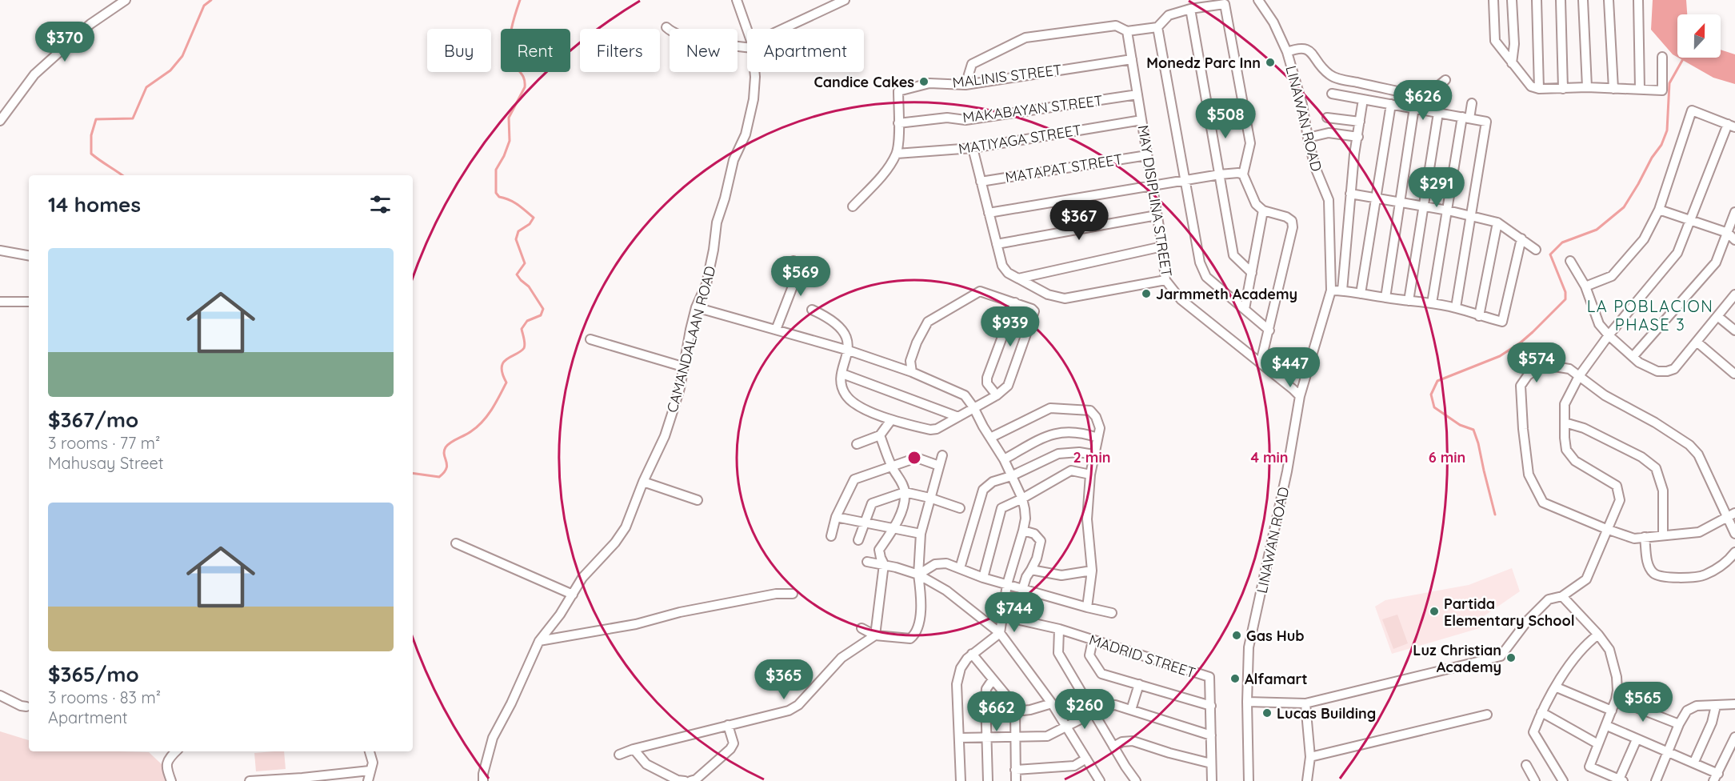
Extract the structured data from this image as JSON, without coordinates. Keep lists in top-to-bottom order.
{
  "streets": {
    "street": [
      "MALINIS STREET",
      "MAKABAYAN STREET",
      "LINAWAN ROAD",
      "MATIYAGA STREET",
      "MATAPAT STREET",
      "MAY DISIPLINA STREET",
      "CAMANDALAAN ROAD",
      "MADRID STREET"
    ]
  },
  "crossings": [
    ["MALINIS STREET", "MAKABAYAN STREET"],
    ["MALINIS STREET", "MATIYAGA STREET"],
    ["MALINIS STREET", "MAY DISIPLINA STREET"],
    ["MAKABAYAN STREET", "MAY DISIPLINA STREET"],
    ["LINAWAN ROAD", "MAY DISIPLINA STREET"],
    ["MATIYAGA STREET", "MAY DISIPLINA STREET"],
    ["MATAPAT STREET", "MAY DISIPLINA STREET"]
  ],
  "districts": ["LA POBLACION PHASE 3"],
  "places": [
    "Monedz Parc Inn",
    "Candice Cakes",
    "Jarmmeth Academy",
    "Partida Elementary School",
    "Gas Hub",
    "Luz Christian Academy",
    "Alfamart",
    "Lucas Building"
  ],
  "north": "top",
  "page": {
    "price": [
      "$370",
      "$626",
      "$508",
      "$291",
      "$367",
      "$569",
      "$939",
      "$574",
      "$447",
      "$744",
      "$365",
      "$565",
      "$260",
      "$662"
    ],
    "chip": [
      "Buy",
      "Rent",
      "Filters",
      "New",
      "Apartment"
    ],
    "heading": "14 homes",
    "list": [
      {
        "name": "$367/mo",
        "note": "3 rooms · 77 m² · Mahusay Street"
      },
      {
        "name": "$365/mo",
        "note": "3 rooms · 83 m² · Apartment"
      }
    ]
  },
  "rings": ["2 min", "4 min", "6 min"]
}
